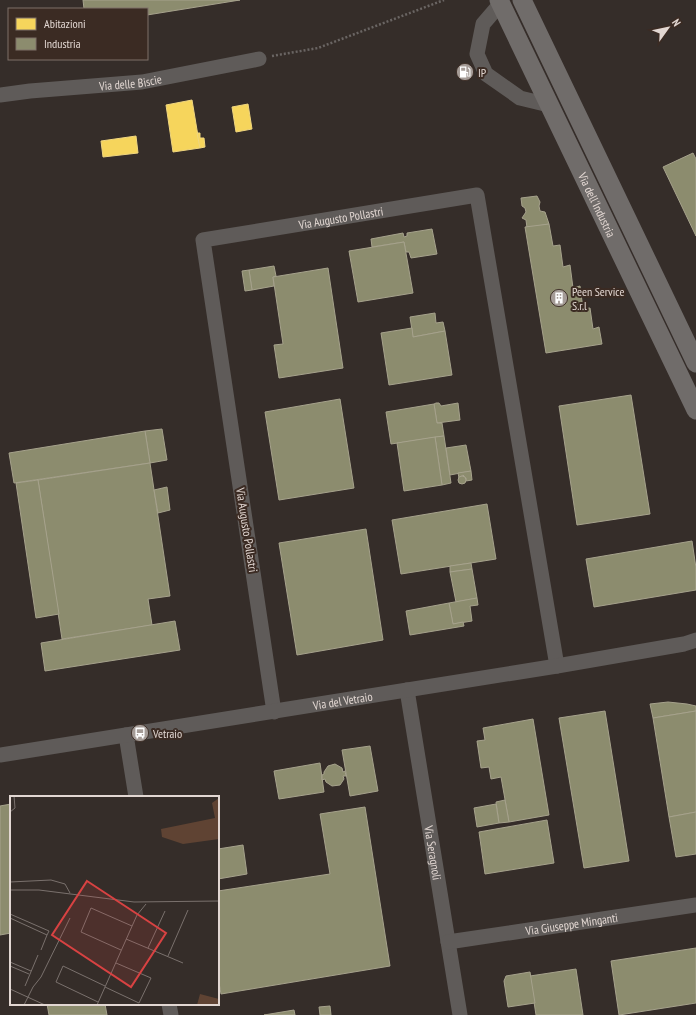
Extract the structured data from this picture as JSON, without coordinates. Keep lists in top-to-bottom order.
{
  "streets": {
    "main road": ["Via dell'Industria"],
    "street": [
      "Via delle Biscie",
      "Via Augusto Pollastri",
      "Via del Vetraio",
      "Via Seragnoli",
      "Via Giuseppe Minganti"
    ]
  },
  "crossings": [
    ["Via Augusto Pollastri", "Via del Vetraio"],
    ["Via del Vetraio", "Via Seragnoli"],
    ["Via Seragnoli", "Via Giuseppe Minganti"]
  ],
  "places": {
    "fuel station": ["IP"],
    "building": ["Peen Service S.r.l"],
    "bus stop": ["Vetraio"]
  },
  "legend": ["Abitazioni", "Industria"],
  "north": "top right"
}
